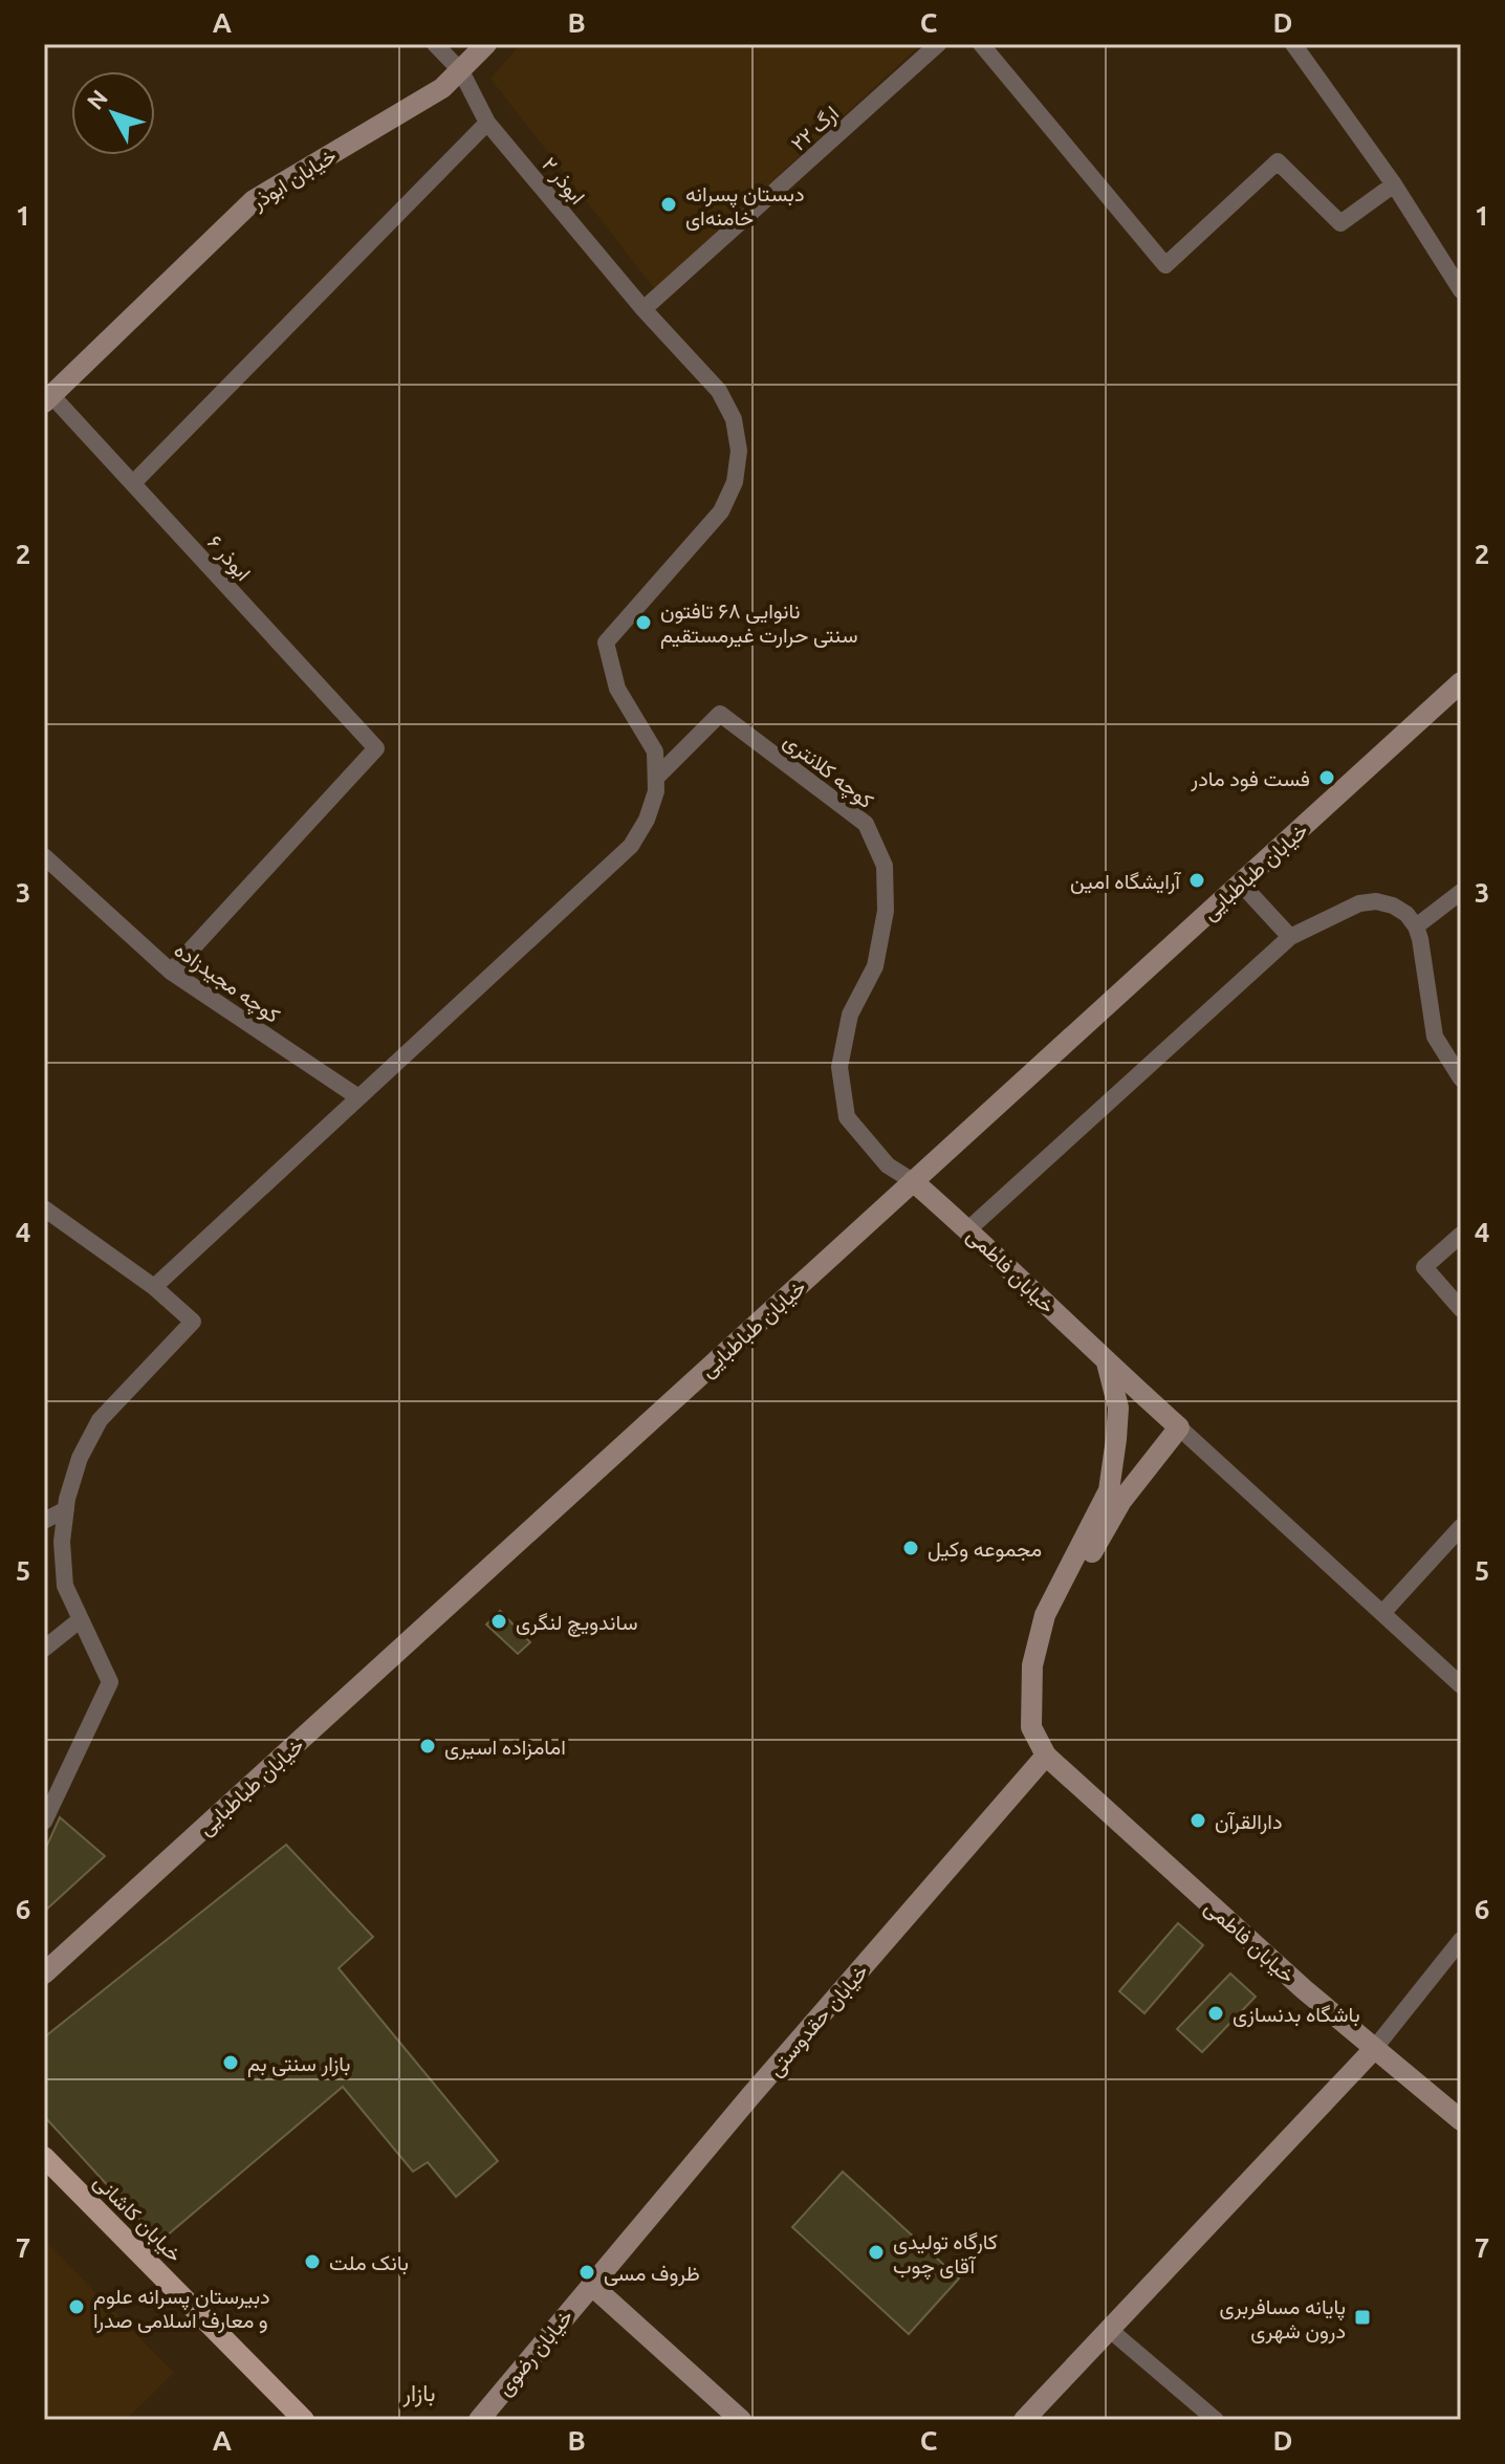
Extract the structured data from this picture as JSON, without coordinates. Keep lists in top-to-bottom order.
{
  "streets": {
    "main road": ["خیابان کاشانی"],
    "street": [
      "ارگ ۲۲",
      "خیابان ابوذر",
      "ابوذر ۲",
      "ابوذر ۶",
      "کوچه کلانتری",
      "خیابان طباطبایی",
      "کوچه مجیدزاده",
      "خیابان فاطمی",
      "خیابان حقدوستی",
      "خیابان رضوی"
    ]
  },
  "crossings": [
    ["ارگ ۲۲", "ابوذر ۲"],
    ["خیابان ابوذر", "ابوذر ۲"],
    ["خیابان ابوذر", "ابوذر ۶"],
    ["ابوذر ۲", "کوچه کلانتری"],
    ["ابوذر ۶", "کوچه مجیدزاده"],
    ["کوچه کلانتری", "خیابان طباطبایی"],
    ["کوچه کلانتری", "خیابان فاطمی"],
    ["خیابان طباطبایی", "خیابان فاطمی"],
    ["خیابان فاطمی", "خیابان حقدوستی"],
    ["خیابان حقدوستی", "خیابان رضوی"]
  ],
  "districts": ["بازار"],
  "places": {
    "other": [
      "دبستان پسرانه خامنه‌ای",
      "نانوایی ۶۸ تافتون سنتی حرارت غیرمستقیم",
      "فست فود مادر",
      "آرایشگاه امین",
      "مجموعه وکیل",
      "ساندویچ لنگری",
      "امامزاده اسیری",
      "دارالقرآن",
      "باشگاه بدنسازی",
      "بازار سنتی بم",
      "کارگاه تولیدی آقای چوب",
      "بانک ملت",
      "ظروف مسی",
      "دبیرستان پسرانه علوم و معارف اسلامی صدرا"
    ],
    "transit": ["پایانه مسافربری درون شهری"]
  },
  "north": "top left",
  "grid": {
    "columns": [
      "A",
      "B",
      "C",
      "D"
    ],
    "rows": [
      "1",
      "2",
      "3",
      "4",
      "5",
      "6",
      "7"
    ]
  }
}
